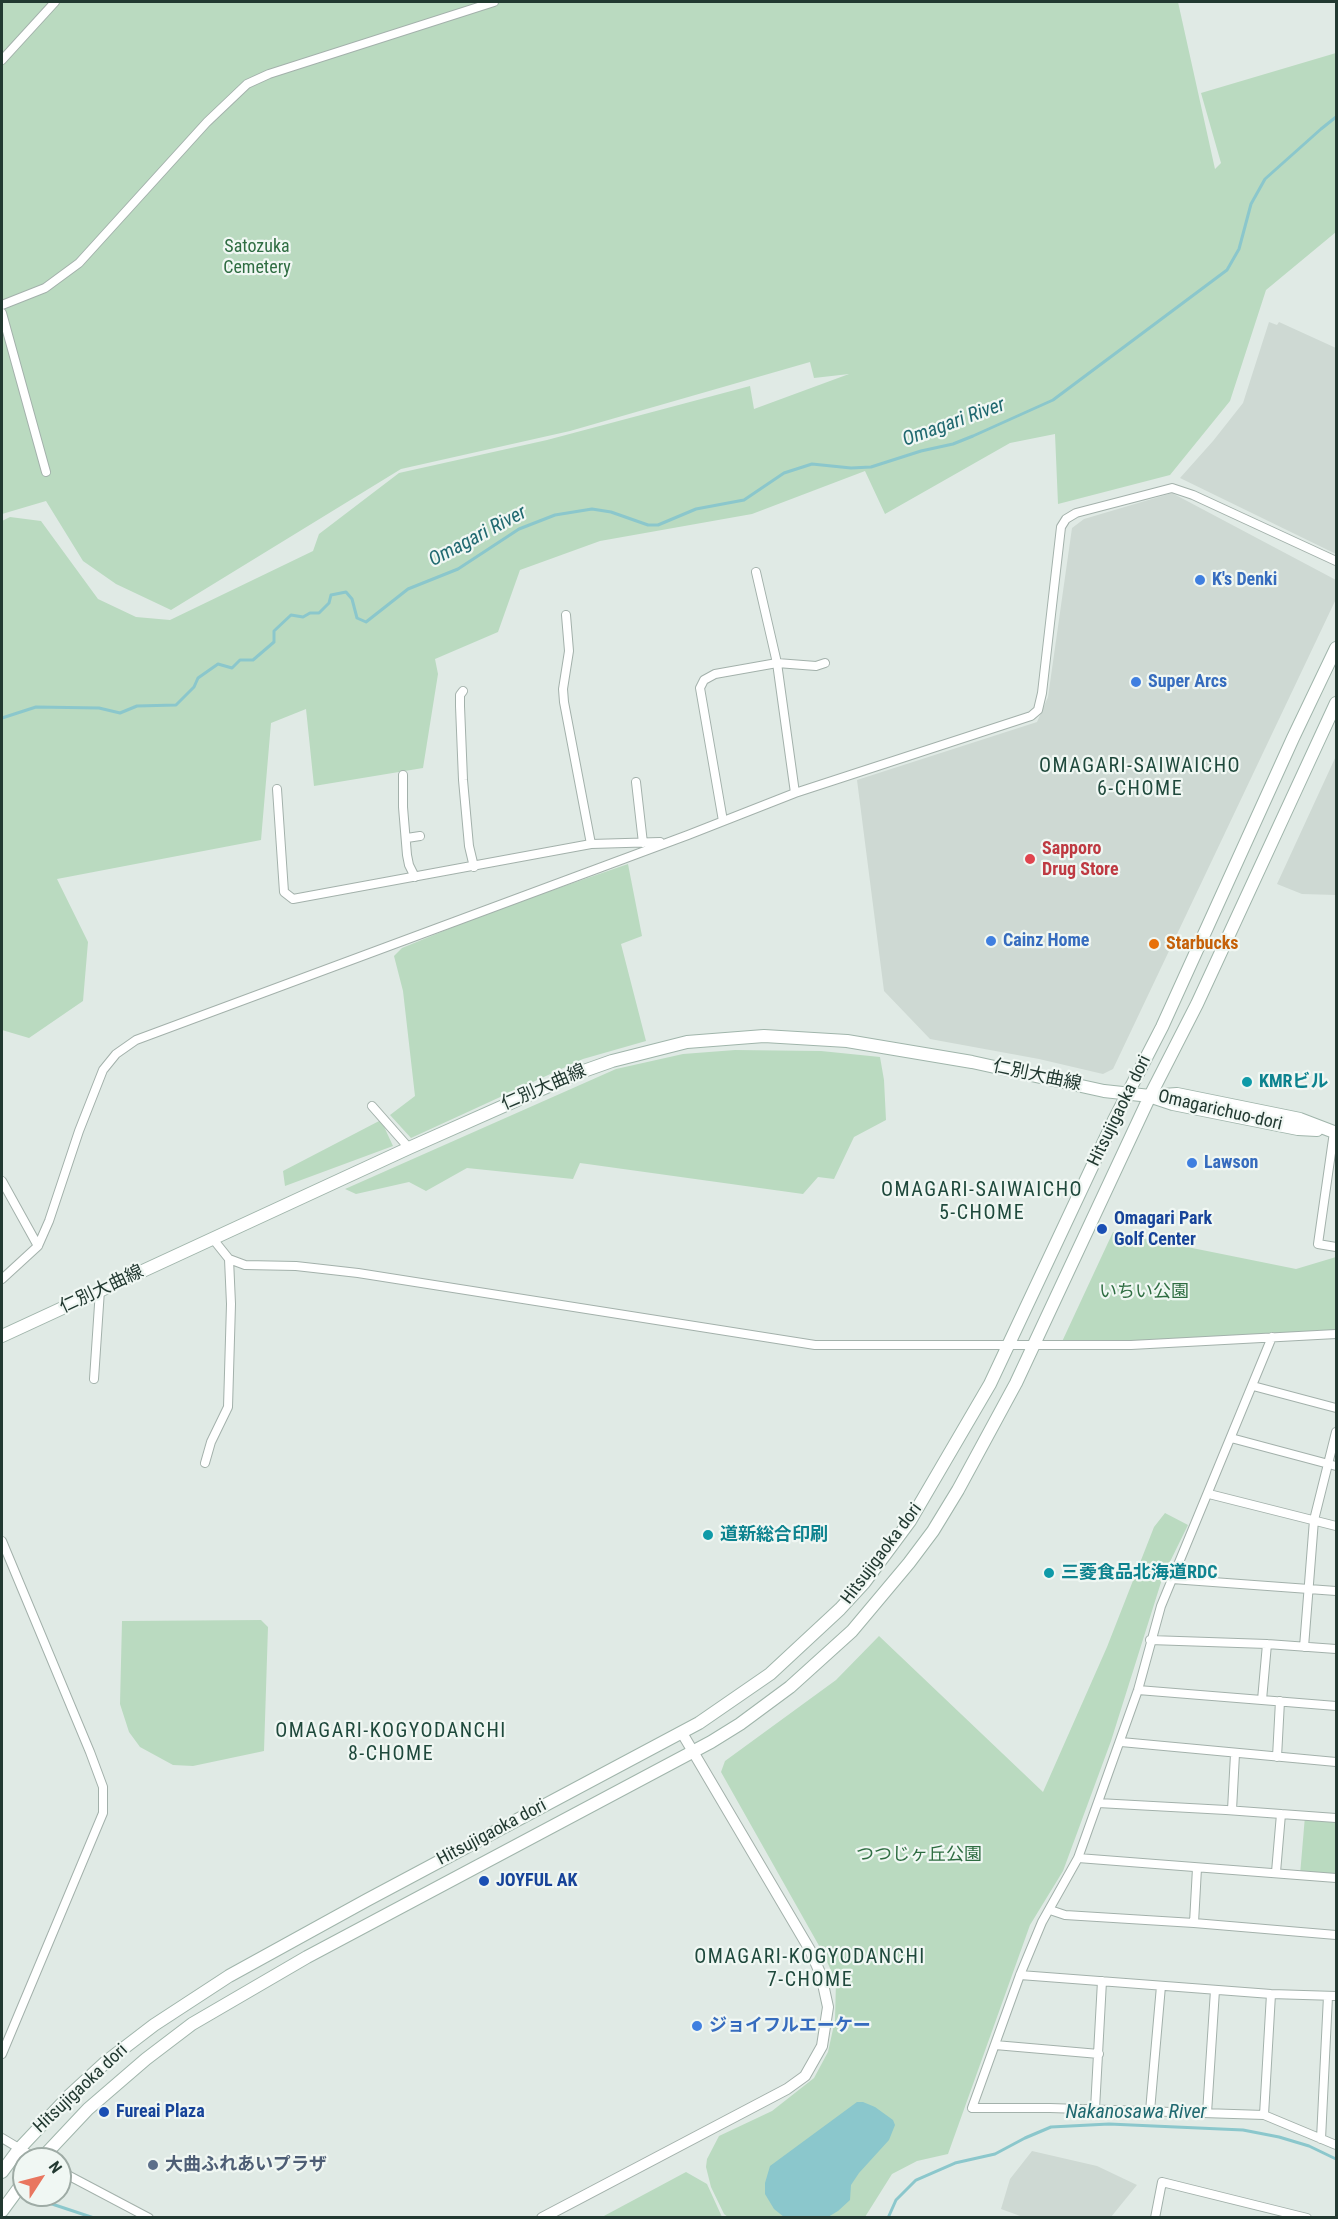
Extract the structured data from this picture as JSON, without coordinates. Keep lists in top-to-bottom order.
{
  "streets": {
    "main road": ["仁別大曲線", "Hitsujigaoka dori", "Omagarichuo-dori"]
  },
  "crossings": [
    ["仁別大曲線", "Hitsujigaoka dori"],
    ["仁別大曲線", "Omagarichuo-dori"],
    ["Hitsujigaoka dori", "Omagarichuo-dori"]
  ],
  "districts": [
    "OMAGARI-SAIWAICHO 6-CHOME",
    "OMAGARI-SAIWAICHO 5-CHOME",
    "OMAGARI-KOGYODANCHI 8-CHOME",
    "OMAGARI-KOGYODANCHI 7-CHOME"
  ],
  "water": ["Omagari River", "Nakanosawa River"],
  "parks": ["Satozuka Cemetery", "いちい公園", "つつじヶ丘公園"],
  "places": [
    "K's Denki",
    "Super Arcs",
    "Sapporo Drug Store",
    "Cainz Home",
    "Starbucks",
    "KMRビル",
    "Lawson",
    "Omagari Park Golf Center",
    "道新総合印刷",
    "三菱食品北海道RDC",
    "JOYFUL AK",
    "ジョイフルエーケー",
    "Fureai Plaza",
    "大曲ふれあいプラザ"
  ],
  "north": "top right"
}
